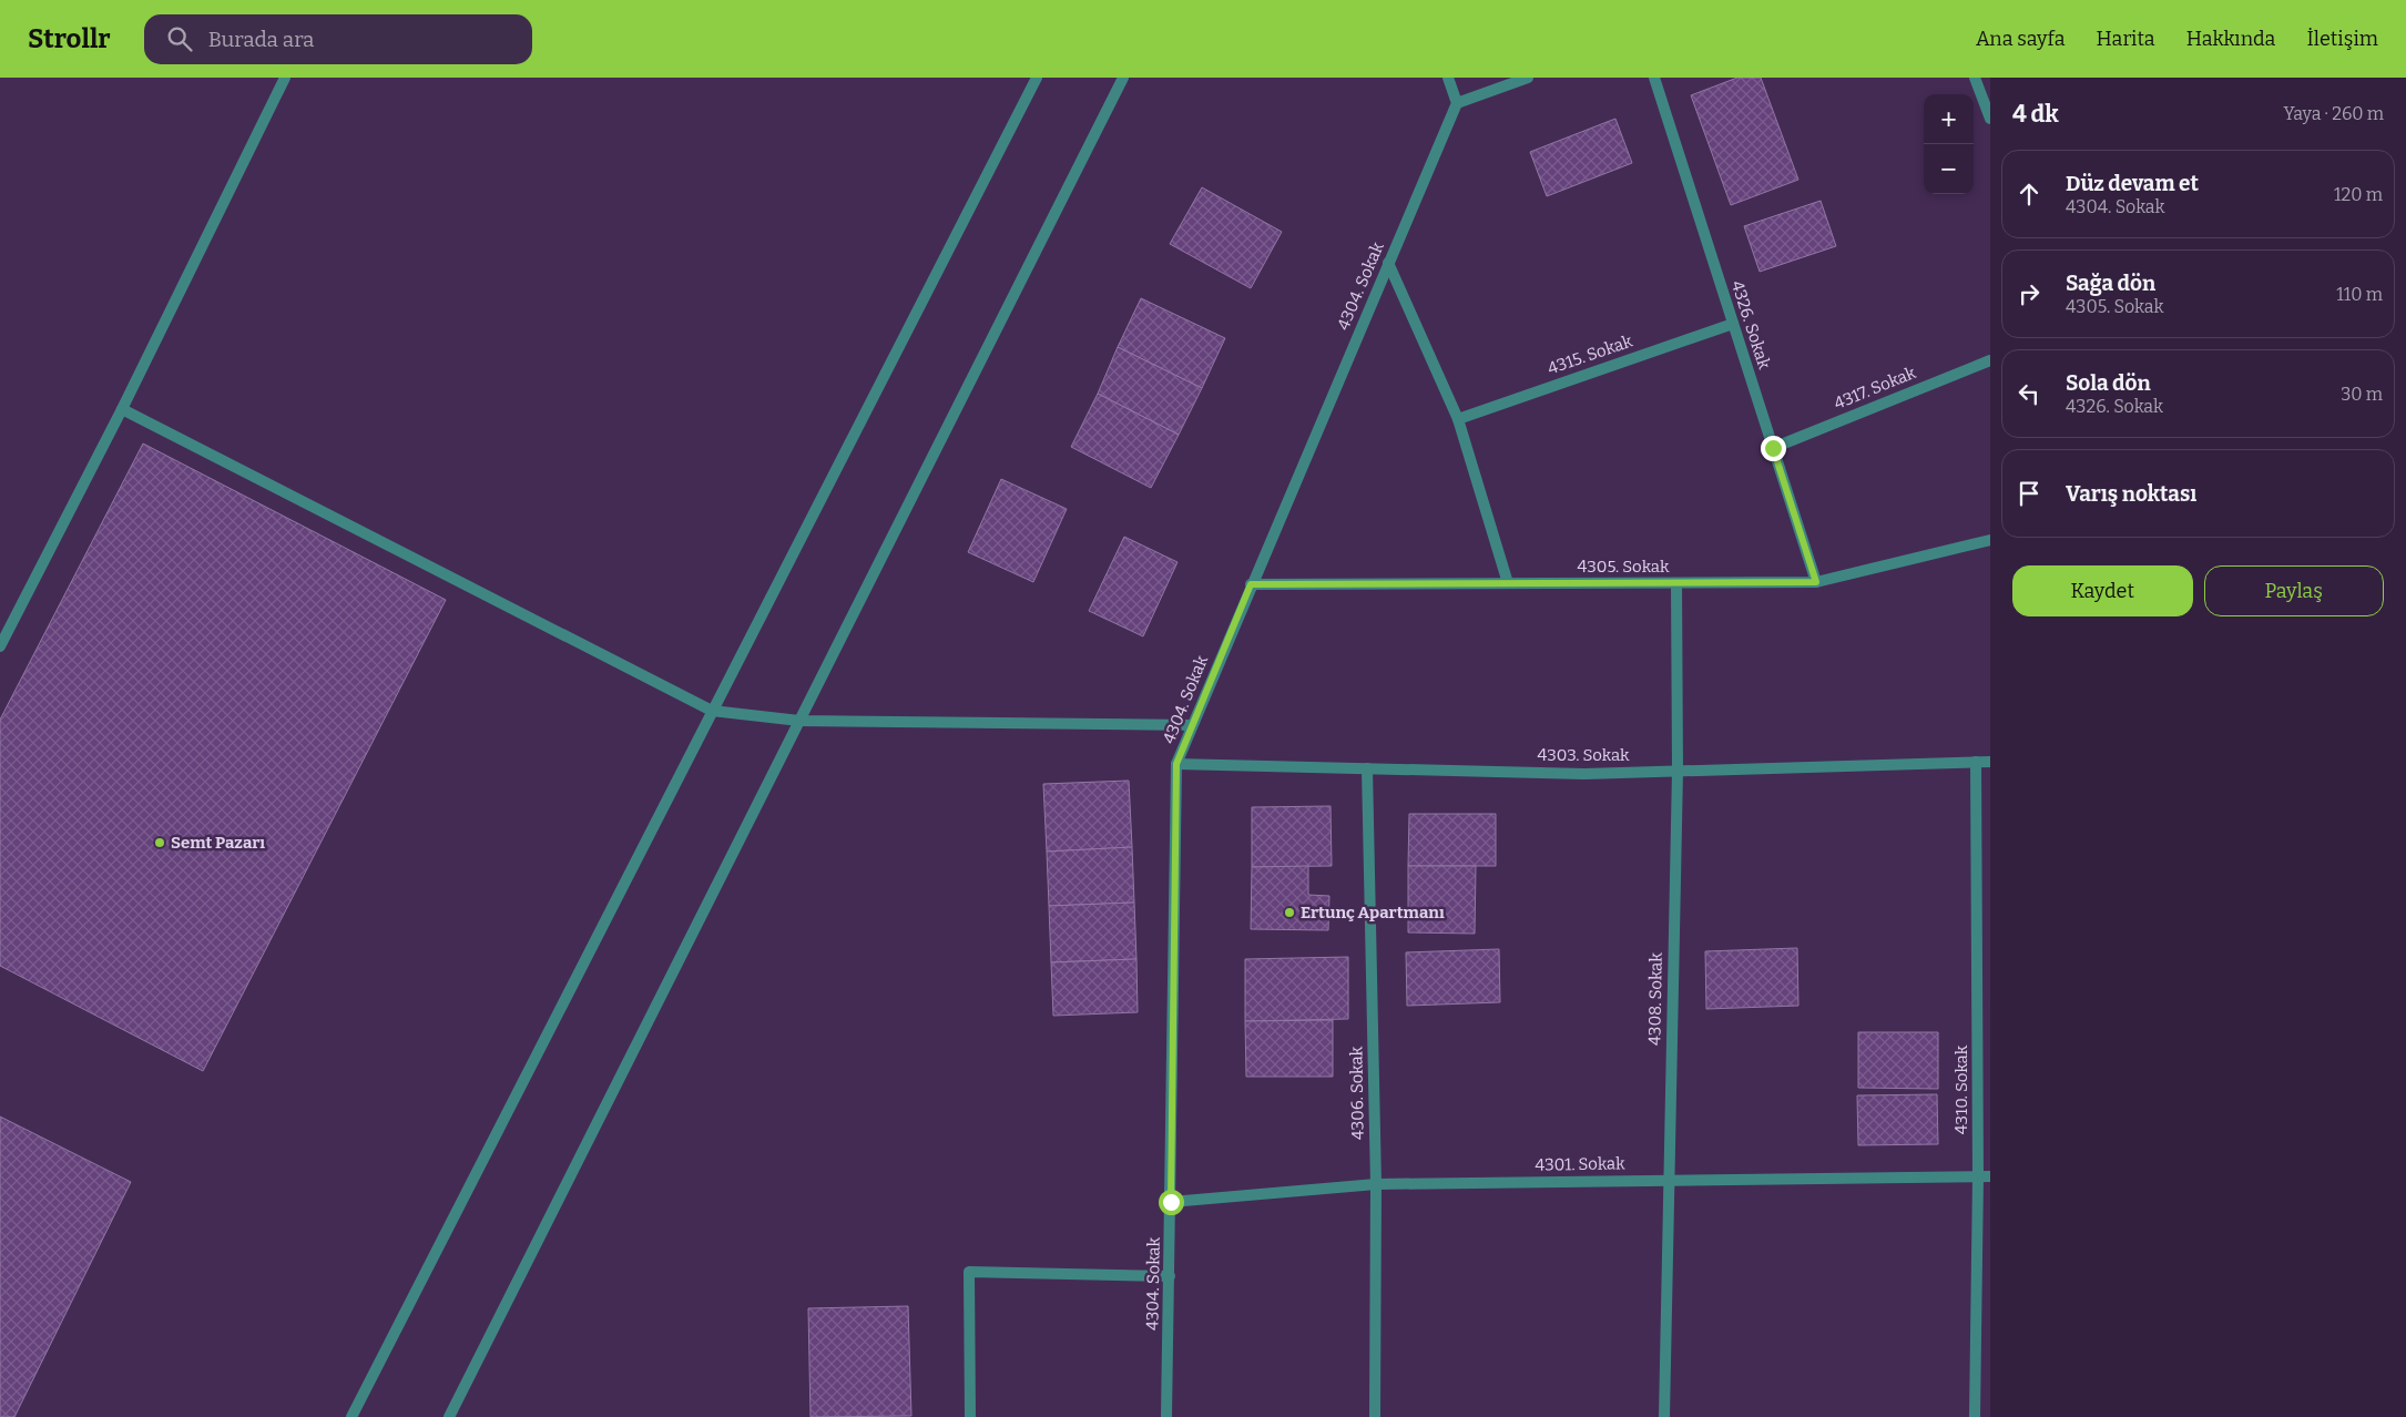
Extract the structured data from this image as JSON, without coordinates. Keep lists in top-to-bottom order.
{
  "streets": {
    "street": [
      "4304. Sokak",
      "4326. Sokak",
      "4315. Sokak",
      "4317. Sokak",
      "4305. Sokak",
      "4303. Sokak",
      "4308. Sokak",
      "4310. Sokak",
      "4306. Sokak",
      "4301. Sokak"
    ]
  },
  "crossings": [
    ["4304. Sokak", "4305. Sokak"],
    ["4304. Sokak", "4303. Sokak"],
    ["4304. Sokak", "4301. Sokak"],
    ["4326. Sokak", "4315. Sokak"],
    ["4326. Sokak", "4317. Sokak"],
    ["4326. Sokak", "4305. Sokak"],
    ["4305. Sokak", "4308. Sokak"],
    ["4303. Sokak", "4308. Sokak"],
    ["4303. Sokak", "4310. Sokak"],
    ["4303. Sokak", "4306. Sokak"],
    ["4308. Sokak", "4301. Sokak"],
    ["4310. Sokak", "4301. Sokak"],
    ["4306. Sokak", "4301. Sokak"]
  ],
  "places": ["Semt Pazarı", "Ertunç Apartmanı"],
  "page": {
    "header": "Strollr",
    "search": "Burada ara",
    "nav": [
      "Ana sayfa",
      "Harita",
      "Hakkında",
      "İletişim"
    ],
    "heading": ["4 dk", "Yaya · 260 m"],
    "map_buttons": ["+", "−"],
    "list": [
      ["Düz devam et", "4304. Sokak", "120 m"],
      ["Sağa dön", "4305. Sokak", "110 m"],
      ["Sola dön", "4326. Sokak", "30 m"],
      "Varış noktası"
    ],
    "buttons": ["Kaydet", "Paylaş"]
  }
}
